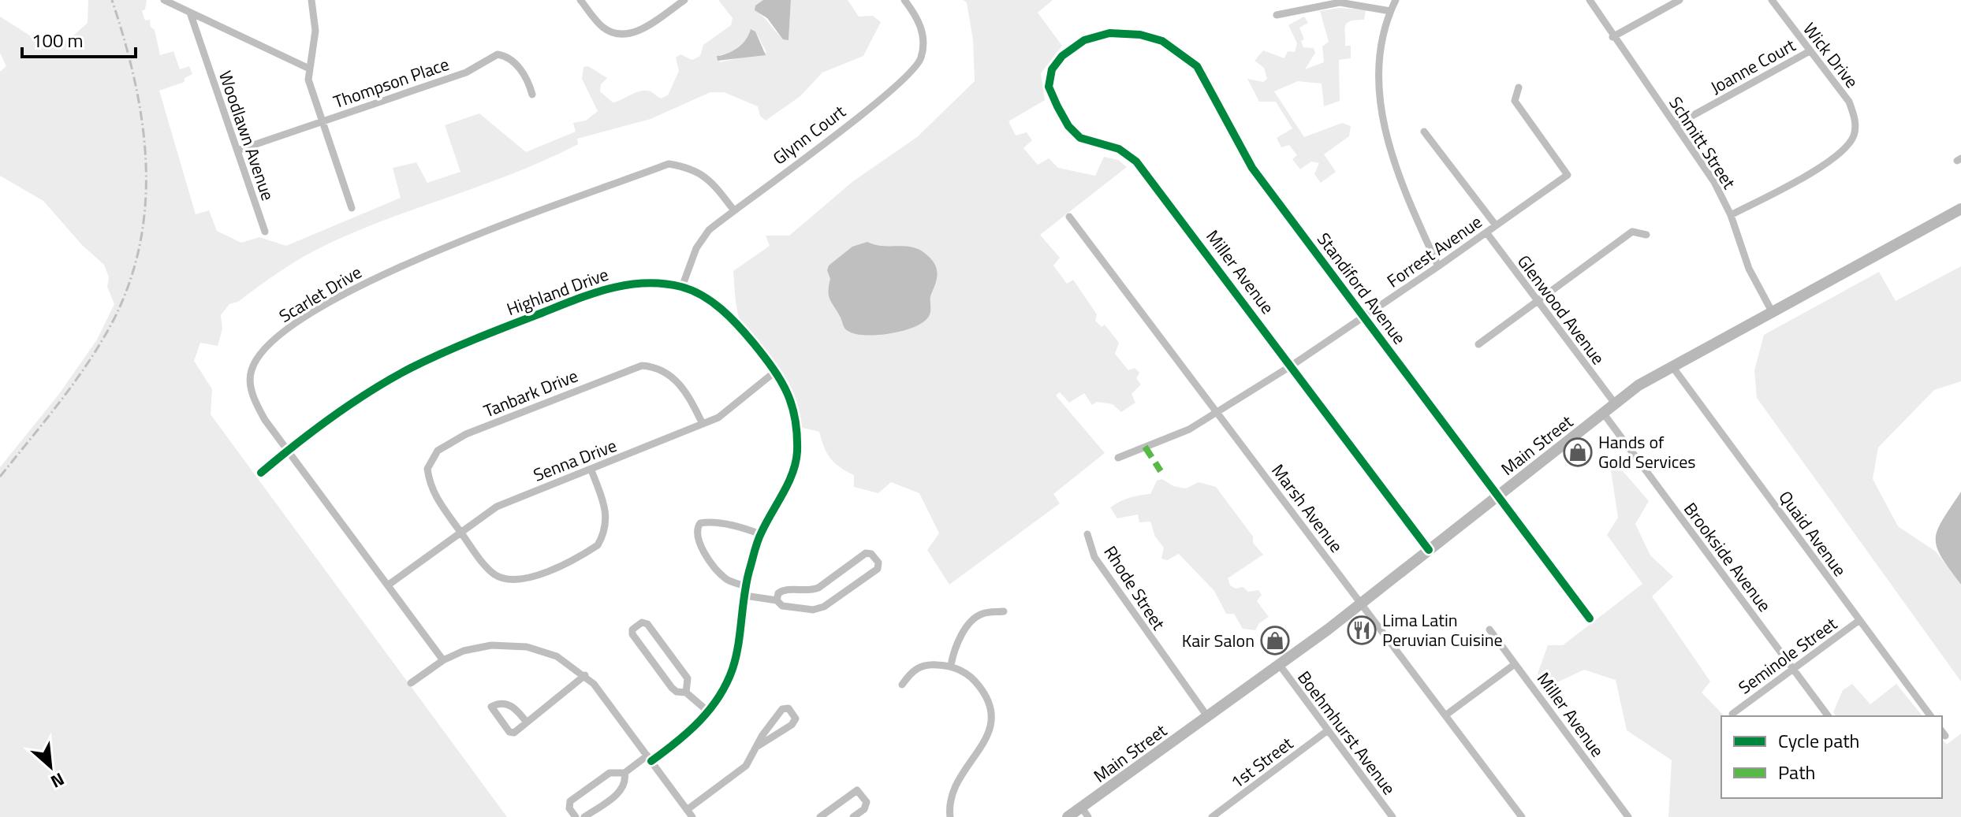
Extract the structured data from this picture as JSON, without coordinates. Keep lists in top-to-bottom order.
{
  "streets": {
    "main road": ["Main Street"],
    "street": [
      "Wick Drive",
      "Joanne Court",
      "Thompson Place",
      "Glynn Court",
      "Woodlawn Avenue",
      "Schmitt Street",
      "Forrest Avenue",
      "Miller Avenue",
      "Standiford Avenue",
      "Highland Drive",
      "Scarlet Drive",
      "Glenwood Avenue",
      "Tanbark Drive",
      "Senna Drive",
      "Marsh Avenue",
      "Quaid Avenue",
      "Brookside Avenue",
      "Rhode Street",
      "Seminole Street",
      "Boehmhurst Avenue",
      "1st Street"
    ]
  },
  "crossings": [
    ["Wick Drive", "Joanne Court"],
    ["Wick Drive", "Schmitt Street"],
    ["Joanne Court", "Schmitt Street"],
    ["Thompson Place", "Woodlawn Avenue"],
    ["Glynn Court", "Highland Drive"],
    ["Glynn Court", "Scarlet Drive"],
    ["Schmitt Street", "Main Street"],
    ["Forrest Avenue", "Miller Avenue"],
    ["Forrest Avenue", "Standiford Avenue"],
    ["Forrest Avenue", "Glenwood Avenue"],
    ["Forrest Avenue", "Marsh Avenue"],
    ["Miller Avenue", "Standiford Avenue"],
    ["Miller Avenue", "Main Street"],
    ["Standiford Avenue", "Main Street"],
    ["Highland Drive", "Scarlet Drive"],
    ["Highland Drive", "Senna Drive"],
    ["Scarlet Drive", "Senna Drive"],
    ["Glenwood Avenue", "Main Street"],
    ["Tanbark Drive", "Senna Drive"],
    ["Main Street", "Marsh Avenue"],
    ["Main Street", "Quaid Avenue"],
    ["Main Street", "Brookside Avenue"],
    ["Main Street", "Rhode Street"],
    ["Main Street", "Boehmhurst Avenue"],
    ["Quaid Avenue", "Seminole Street"],
    ["Brookside Avenue", "Seminole Street"],
    ["Boehmhurst Avenue", "1st Street"]
  ],
  "places": {
    "shop": ["Hands of Gold Services", "Kair Salon"],
    "restaurant": ["Lima Latin Peruvian Cuisine"]
  },
  "legend": ["Cycle path", "Path"],
  "scale_bar": "100 m",
  "north": "bottom right"
}
